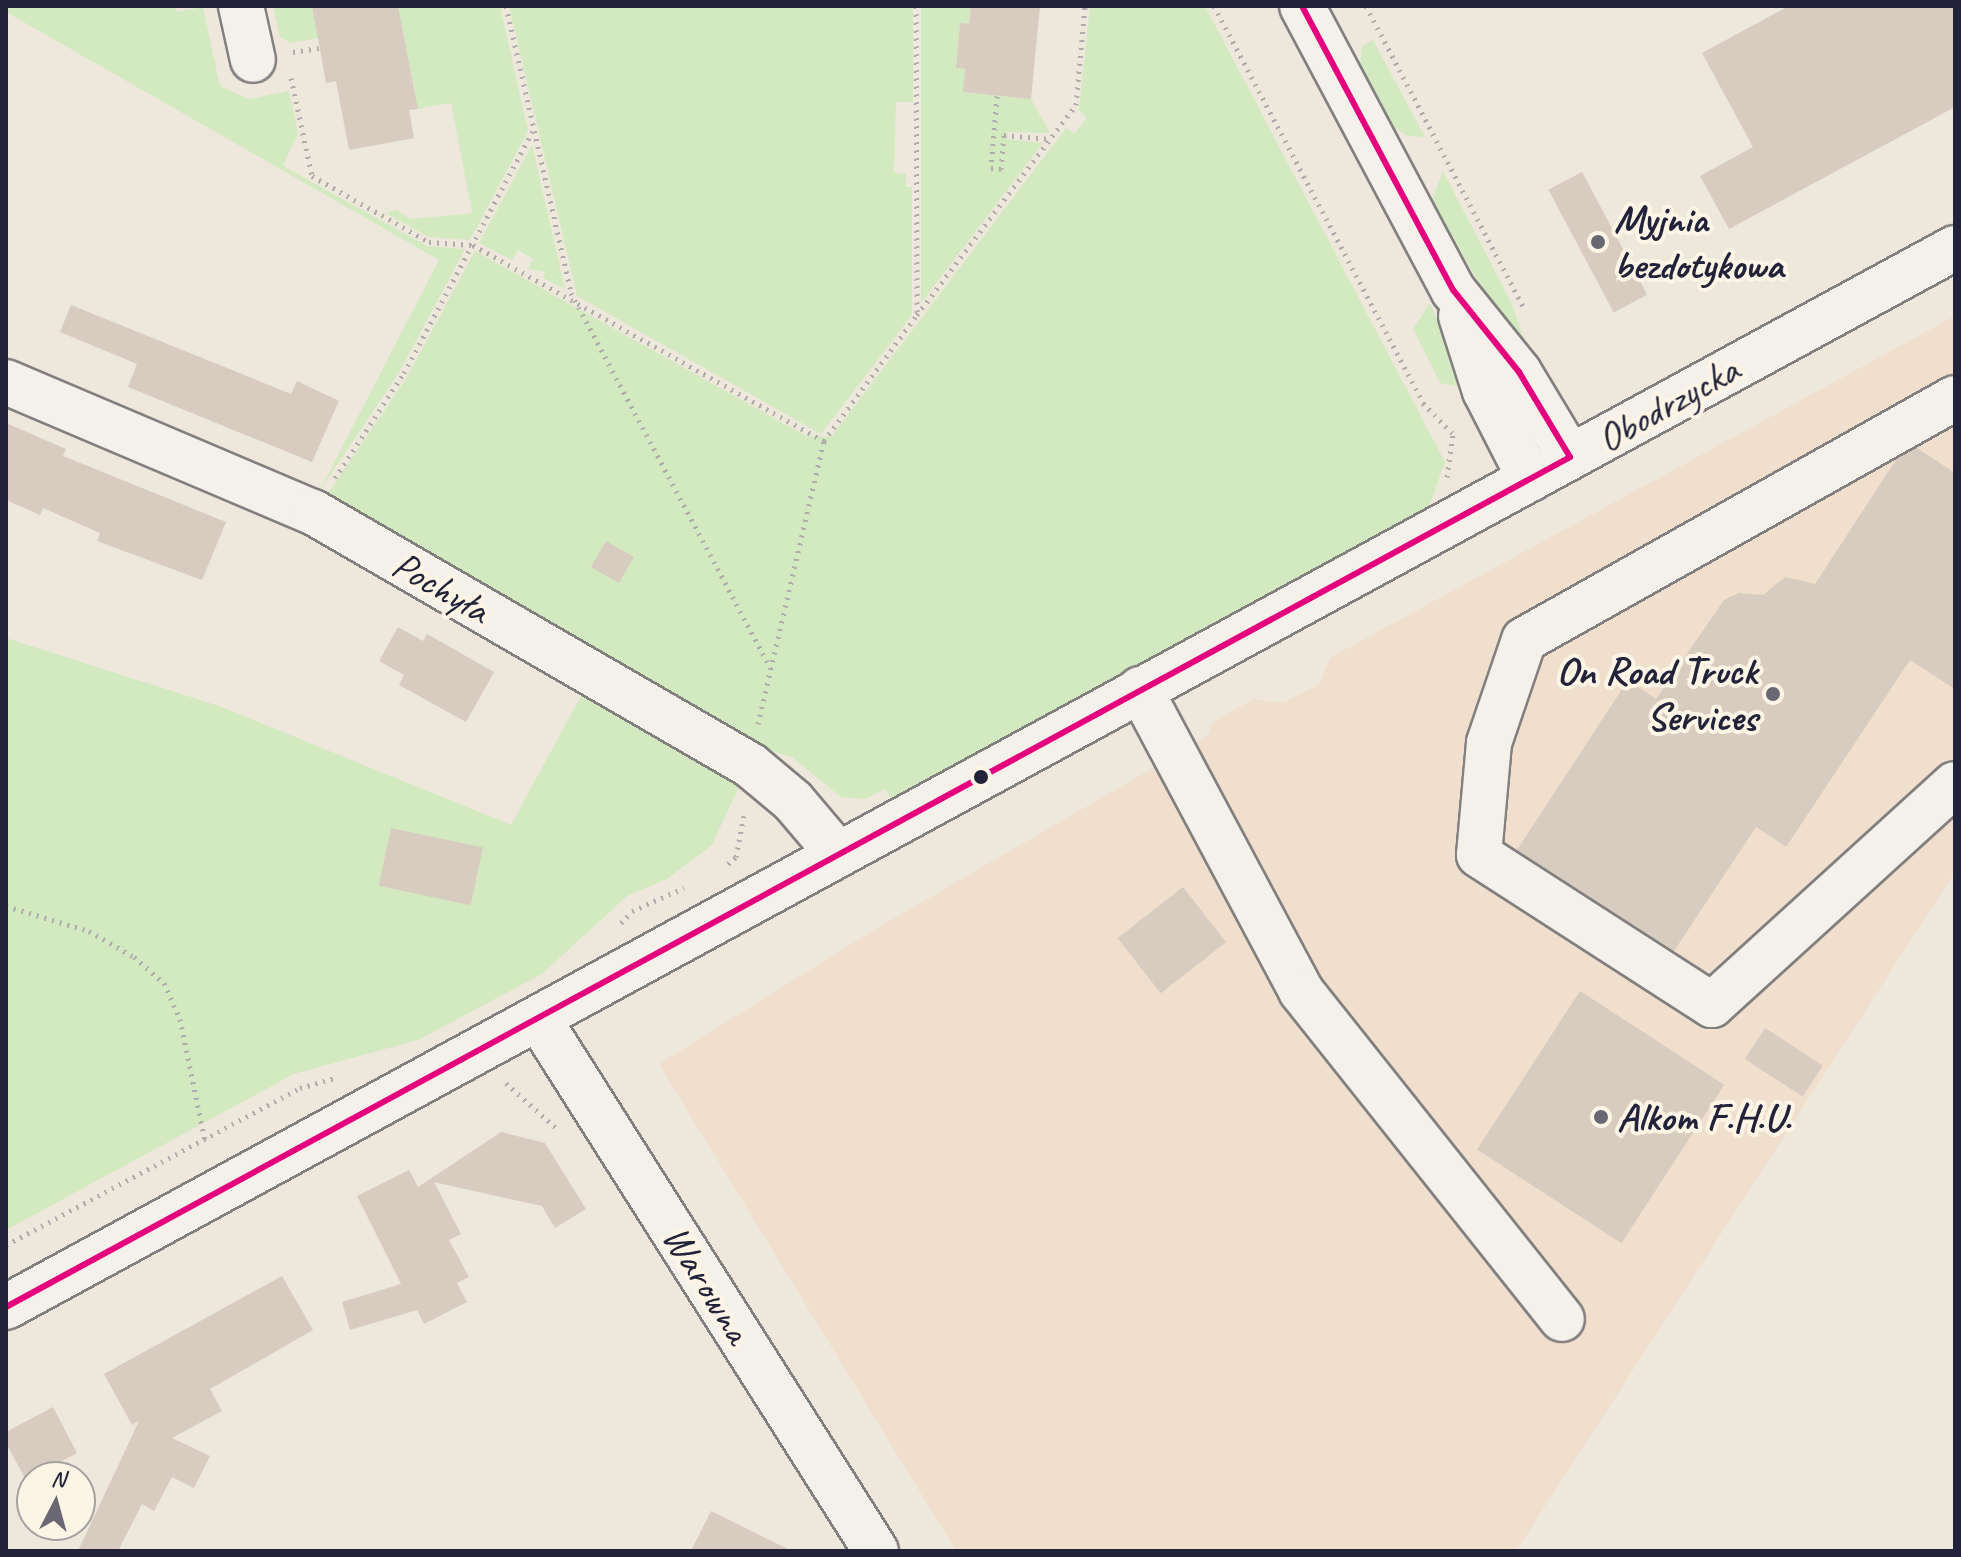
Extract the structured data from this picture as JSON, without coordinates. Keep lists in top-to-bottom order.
{
  "streets": {
    "street": ["Obodrzycka", "Pochyła", "Warowna"]
  },
  "crossings": [
    ["Obodrzycka", "Pochyła"],
    ["Obodrzycka", "Warowna"]
  ],
  "places": ["Myjnia bezdotykowa", "On Road Truck Services", "Alkom F.H.U."],
  "north": "top"
}
